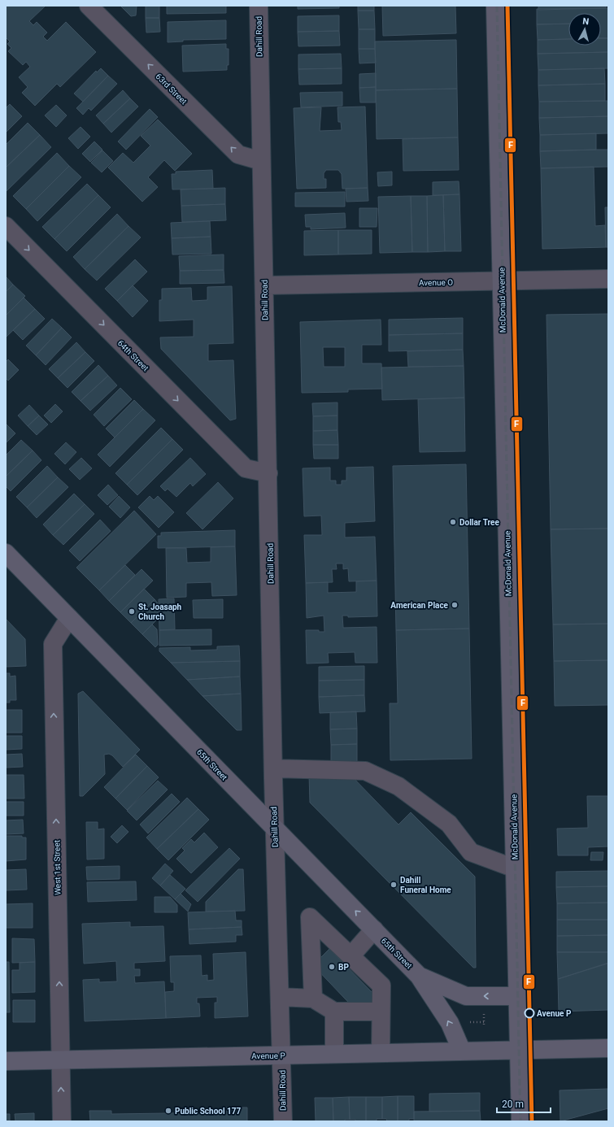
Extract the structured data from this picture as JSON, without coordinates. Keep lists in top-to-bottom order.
{
  "streets": {
    "main road": ["McDonald Avenue", "65th Street", "Avenue P"],
    "street": [
      "Dahill Road",
      "63rd Street",
      "Avenue O",
      "64th Street",
      "West 1st Street"
    ]
  },
  "crossings": [
    ["Dahill Road", "63rd Street"],
    ["Dahill Road", "Avenue O"],
    ["Dahill Road", "64th Street"],
    ["Dahill Road", "65th Street"],
    ["Dahill Road", "Avenue P"],
    ["Avenue O", "McDonald Avenue"],
    ["McDonald Avenue", "65th Street"],
    ["McDonald Avenue", "Avenue P"],
    ["65th Street", "West 1st Street"],
    ["65th Street", "Avenue P"],
    ["West 1st Street", "Avenue P"]
  ],
  "one_way": [
    "63rd Street",
    "64th Street",
    "65th Street",
    "West 1st Street"
  ],
  "places": [
    "Dollar Tree",
    "American Place",
    "St. Joasaph Church",
    "Dahill Funeral Home",
    "BP",
    "Avenue P",
    "Public School 177"
  ],
  "lines": ["transit line F"],
  "scale_bar": "20 m",
  "north": "top"
}
